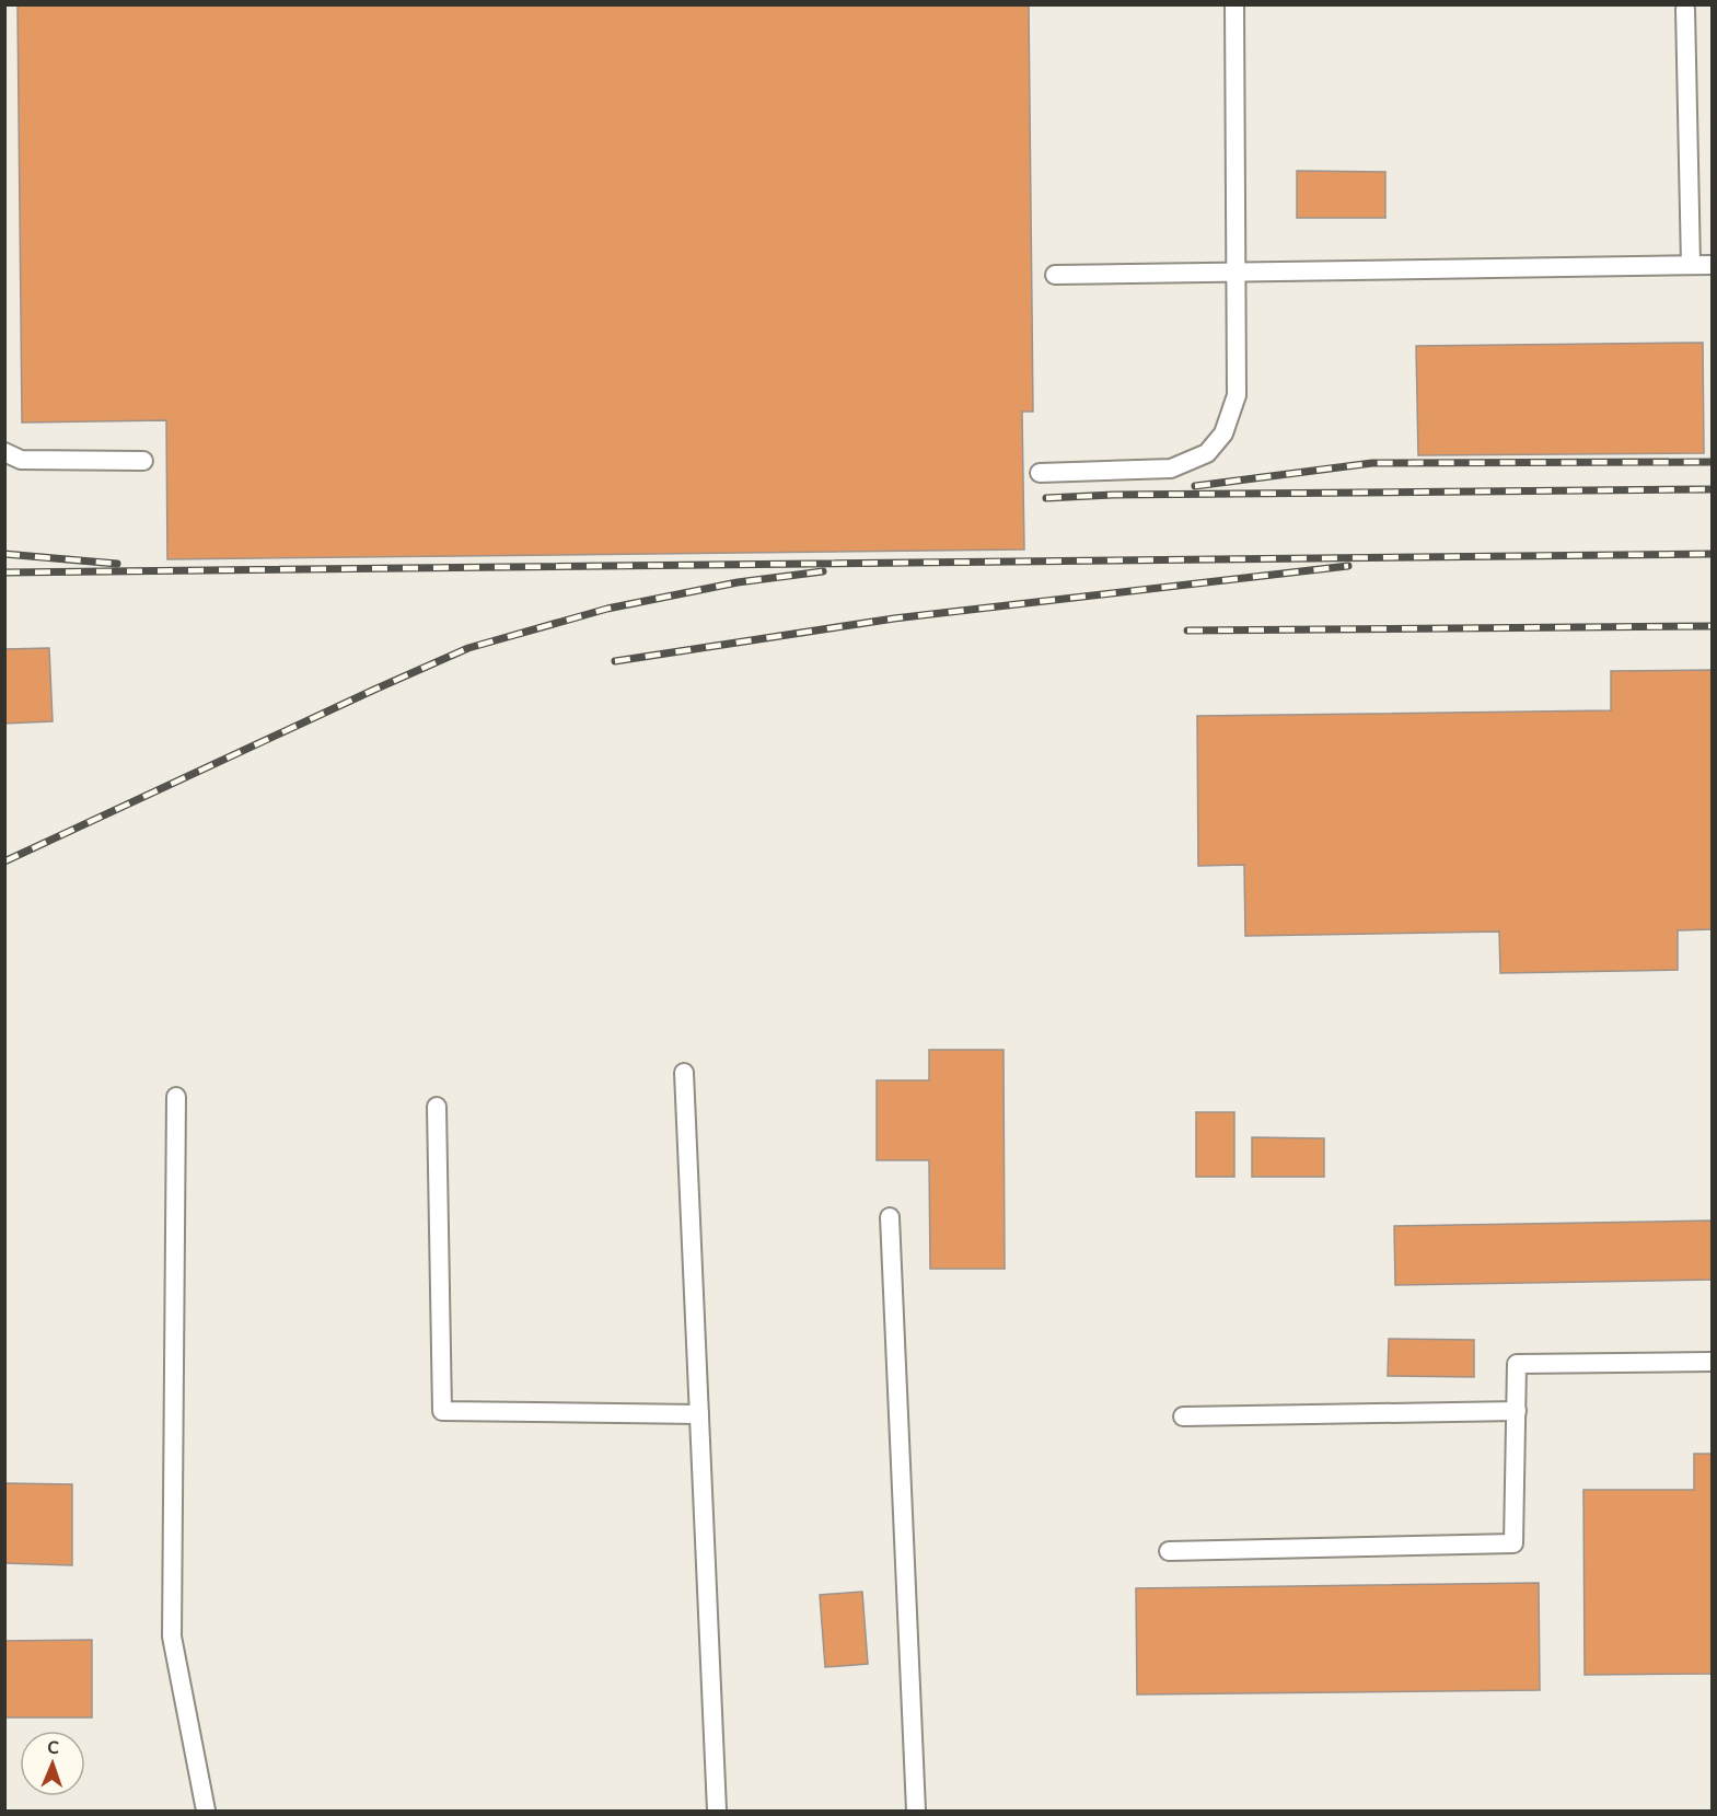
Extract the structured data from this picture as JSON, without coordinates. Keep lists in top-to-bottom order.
{
  "north": "top"
}
